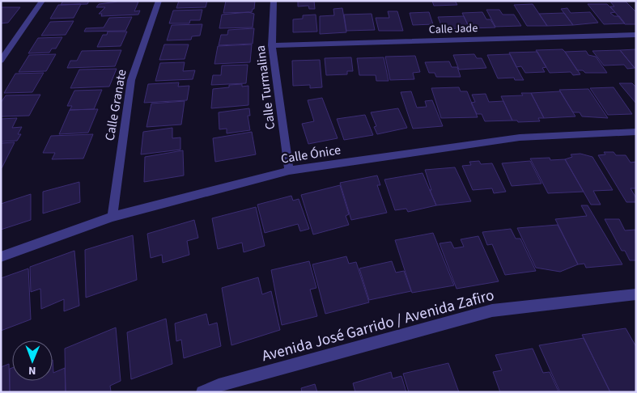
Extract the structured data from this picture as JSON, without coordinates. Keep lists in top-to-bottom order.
{
  "streets": {
    "street": [
      "Calle Jade",
      "Calle Turmalina",
      "Calle Granate",
      "Calle Ónice",
      "Avenida José Garrido / Avenida Zafiro"
    ]
  },
  "crossings": [
    ["Calle Jade", "Calle Turmalina"],
    ["Calle Turmalina", "Calle Ónice"],
    ["Calle Granate", "Calle Ónice"]
  ],
  "north": "bottom"
}
